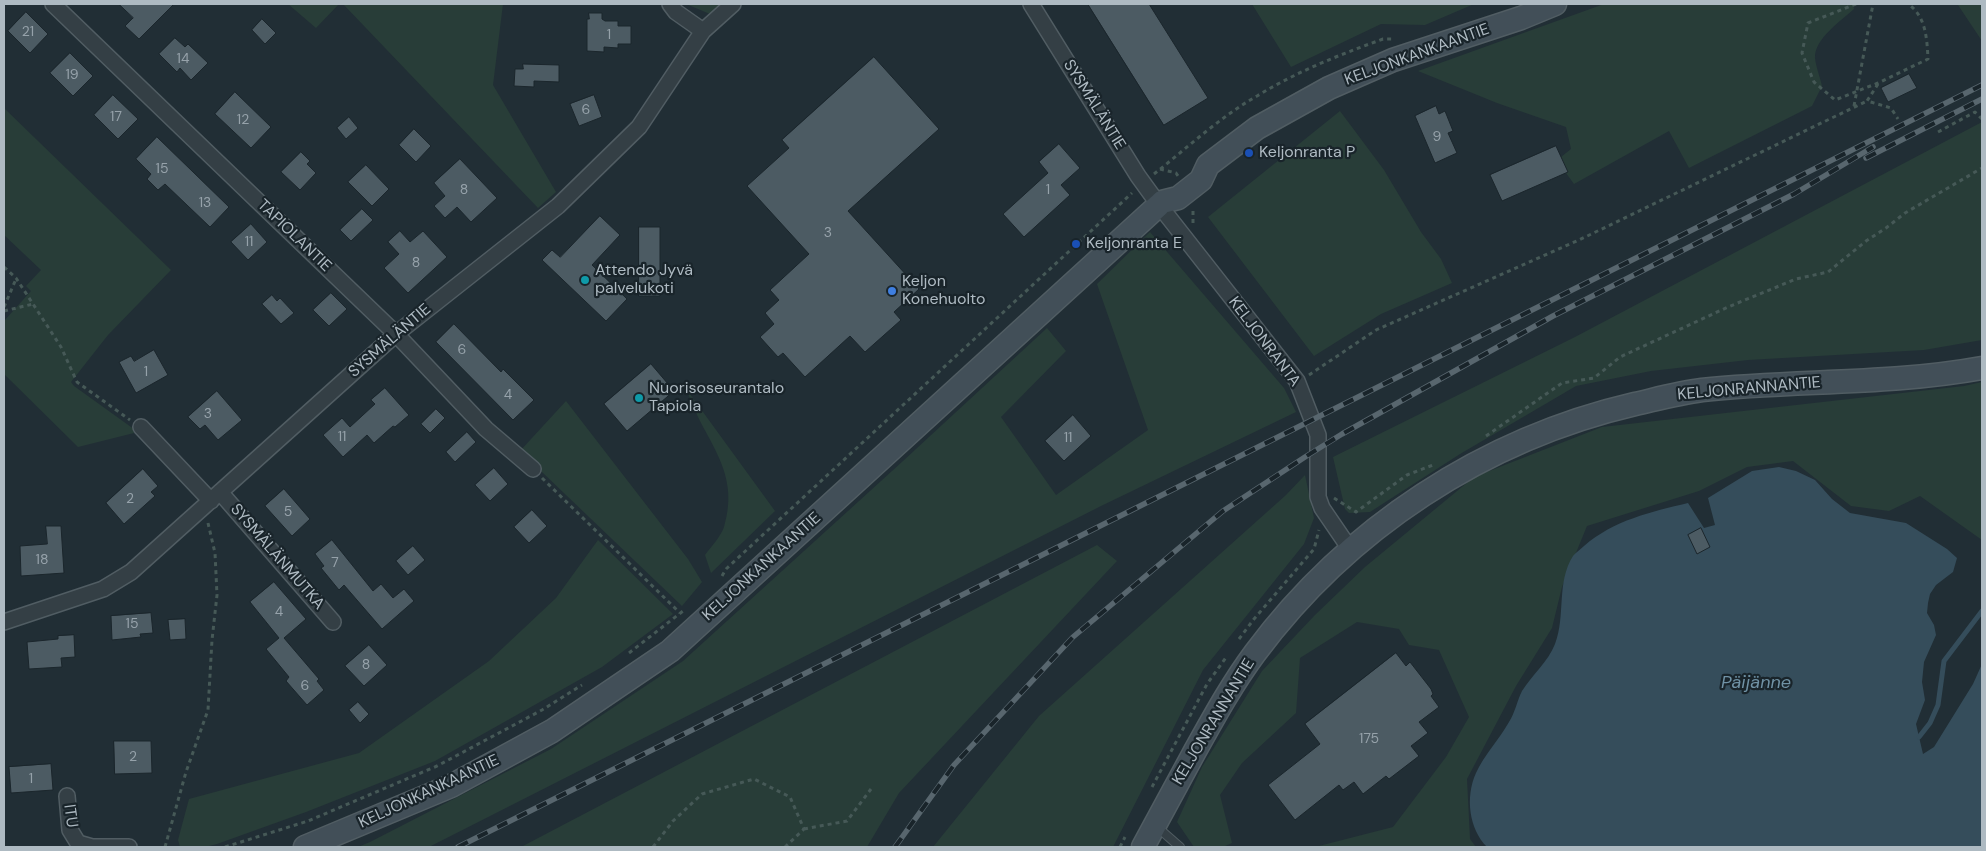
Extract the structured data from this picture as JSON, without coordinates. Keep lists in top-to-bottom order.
{
  "streets": {
    "main road": ["KELJONKANKAANTIE", "KELJONRANNANTIE"],
    "street": [
      "SYSMÄLÄNTIE",
      "TAPIOLANTIE",
      "KELJONRANTA",
      "SYSMÄLÄNMUTKA",
      "ITU"
    ]
  },
  "crossings": [
    ["KELJONKANKAANTIE", "SYSMÄLÄNTIE"],
    ["KELJONKANKAANTIE", "KELJONRANTA"],
    ["SYSMÄLÄNTIE", "TAPIOLANTIE"],
    ["SYSMÄLÄNTIE", "KELJONRANTA"],
    ["SYSMÄLÄNTIE", "SYSMÄLÄNMUTKA"],
    ["KELJONRANTA", "KELJONRANNANTIE"]
  ],
  "water": ["Päijänne"],
  "places": [
    "Keljonranta P",
    "Keljonranta E",
    "Attendo Jyvä palvelukoti",
    "Keljon Konehuolto",
    "Nuorisoseurantalo Tapiola"
  ],
  "house_numbers": [
    "21",
    "1",
    "14",
    "19",
    "6",
    "17",
    "12",
    "9",
    "15",
    "8",
    "1",
    "13",
    "3",
    "11",
    "8",
    "6",
    "1",
    "4",
    "3",
    "11",
    "11",
    "2",
    "5",
    "18",
    "7",
    "4",
    "15",
    "8",
    "6",
    "175",
    "2",
    "1"
  ]
}
